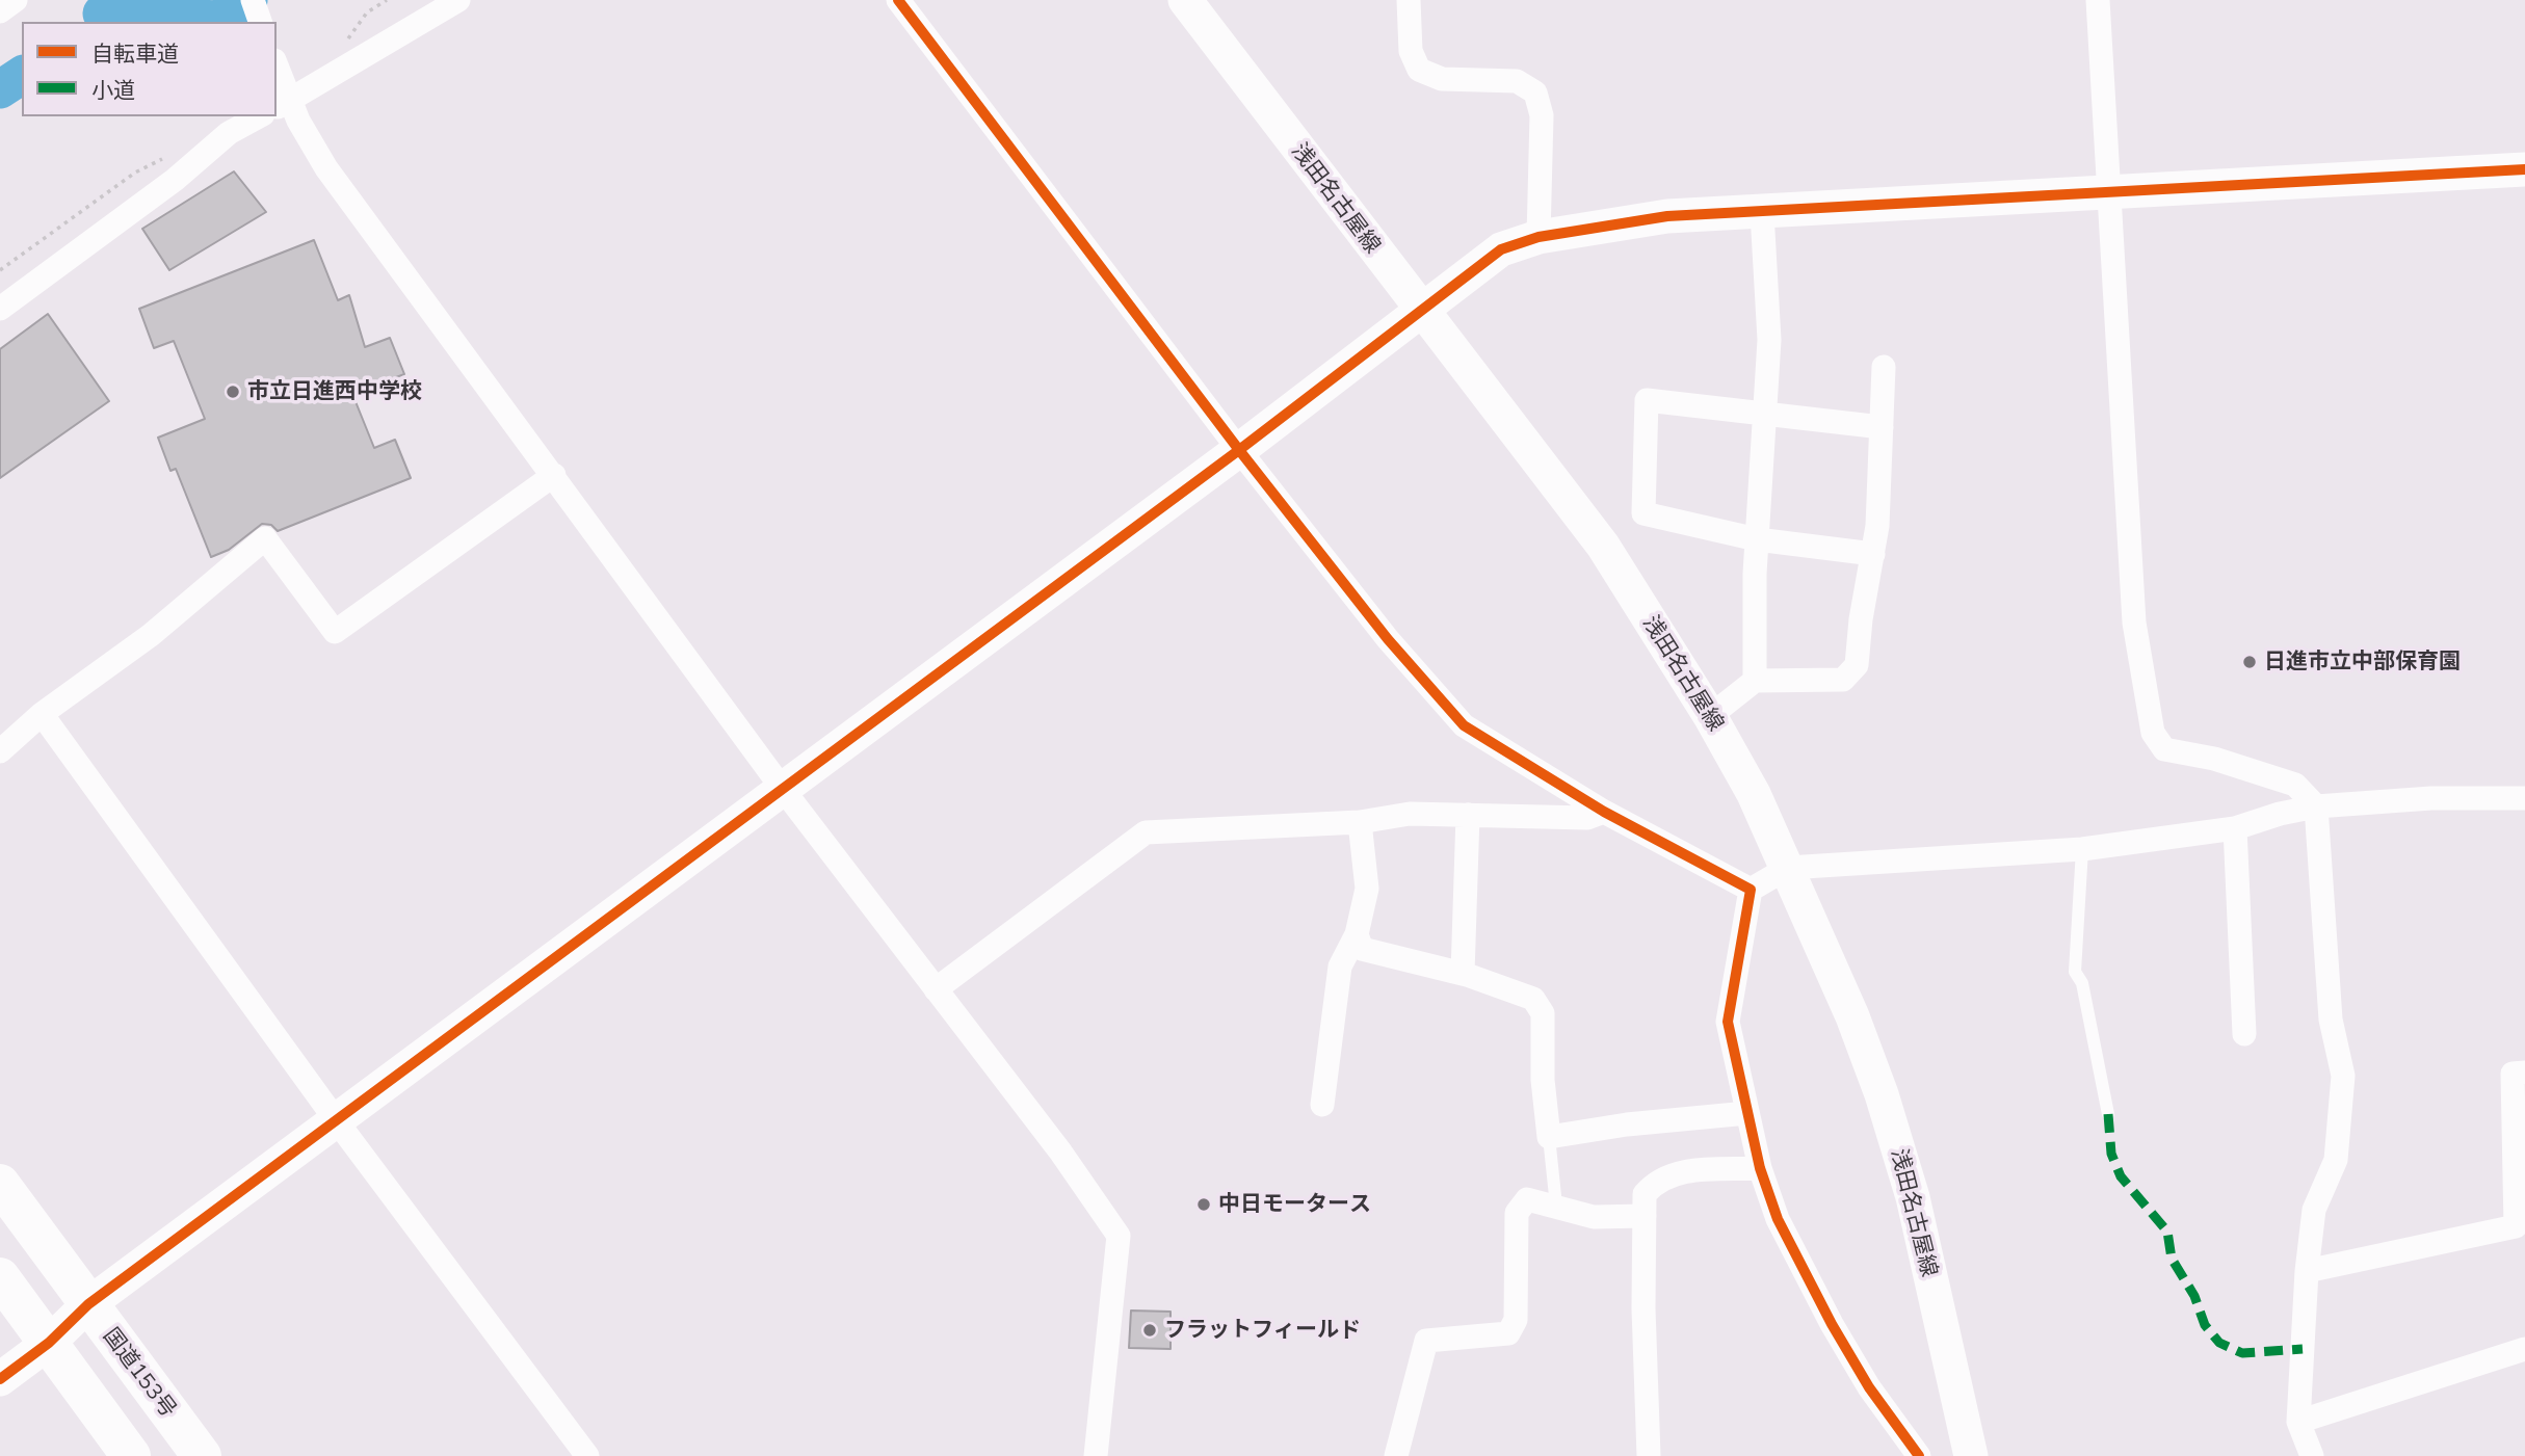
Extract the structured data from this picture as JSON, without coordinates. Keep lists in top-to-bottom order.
{
  "streets": {
    "highway": ["国道153号"],
    "street": ["浅田名古屋線"]
  },
  "places": [
    "市立日進西中学校",
    "日進市立中部保育園",
    "中日モータース",
    "フラットフィールド"
  ],
  "legend": ["自転車道", "小道"]
}
